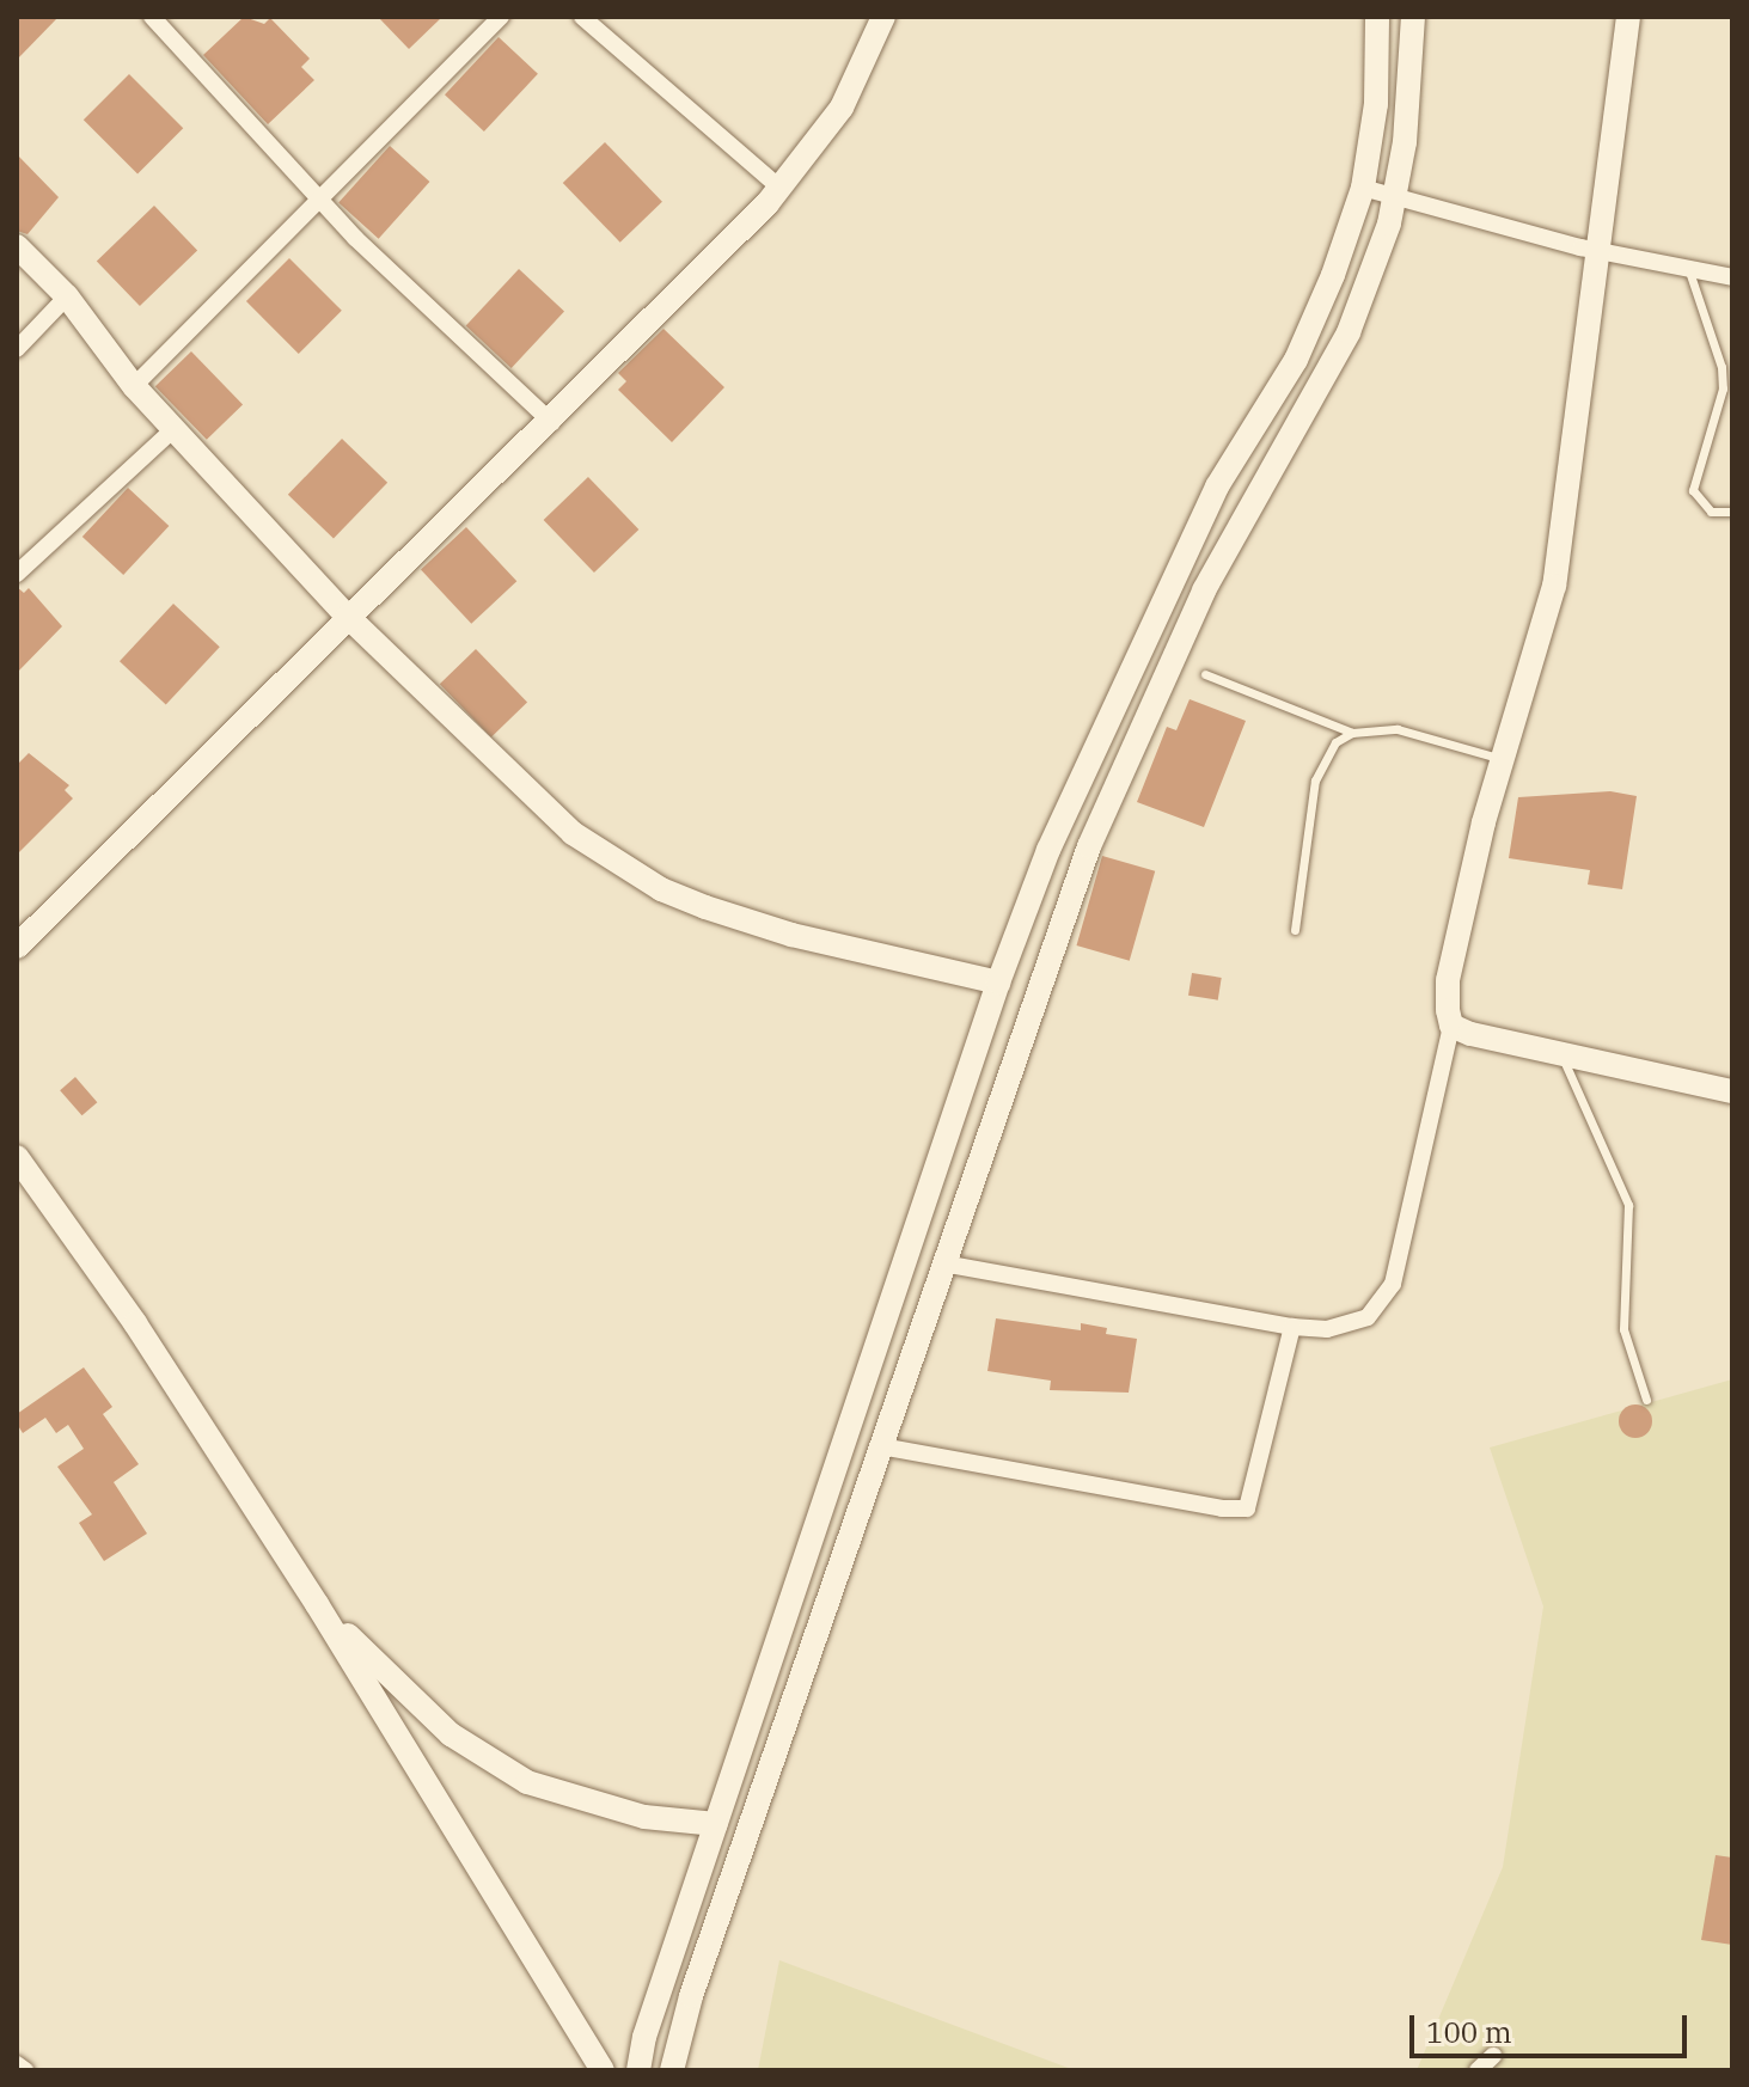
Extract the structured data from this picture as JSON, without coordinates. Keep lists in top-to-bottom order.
{
  "scale_bar": "100 m"
}
